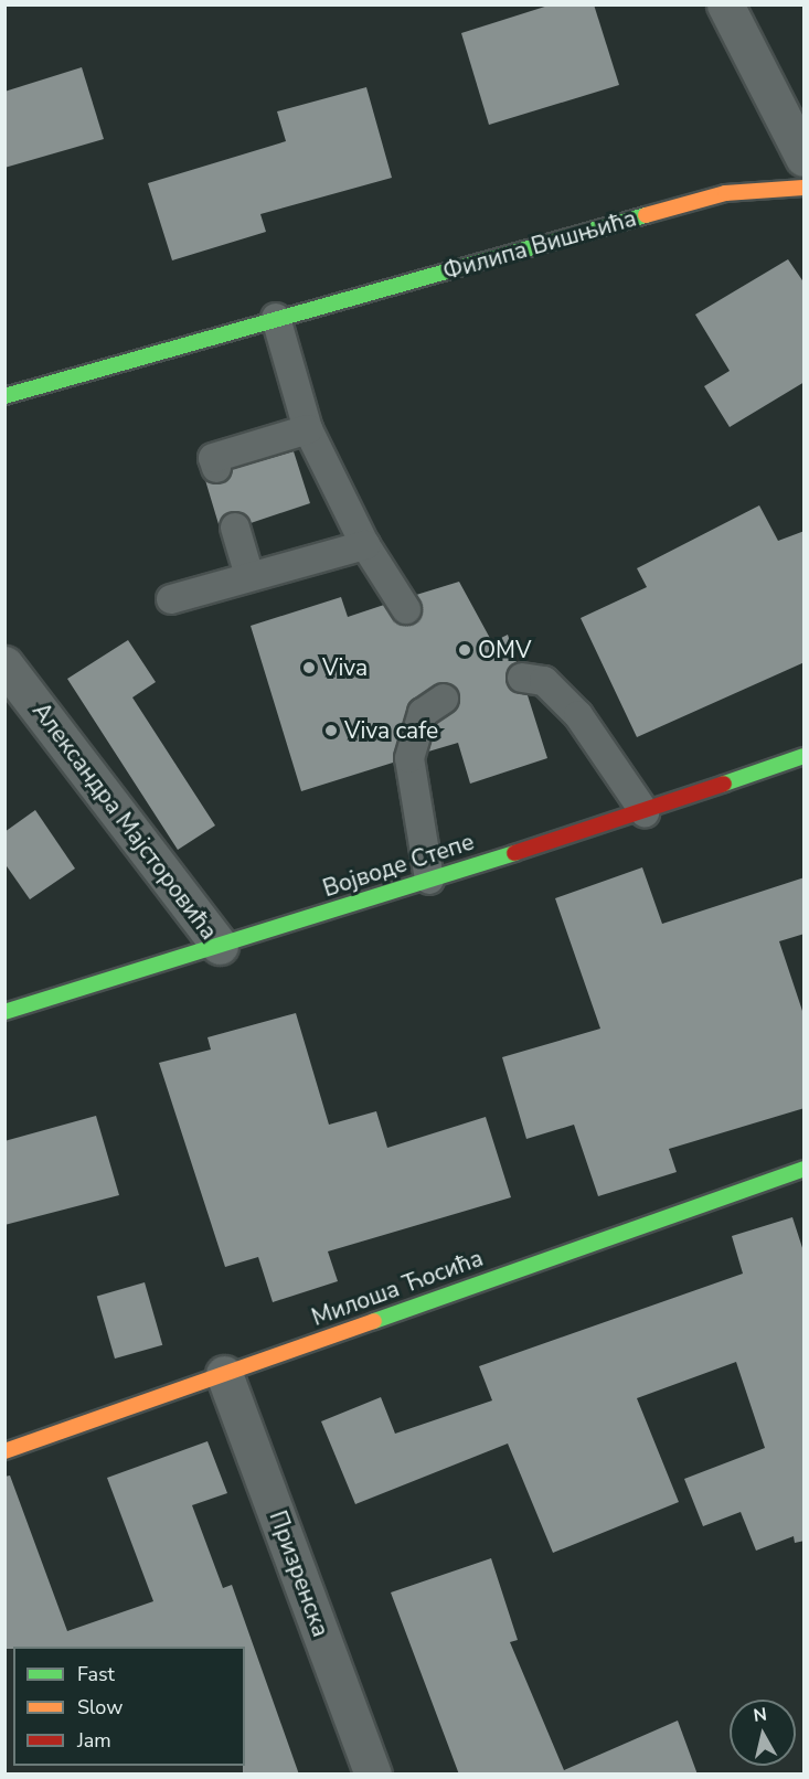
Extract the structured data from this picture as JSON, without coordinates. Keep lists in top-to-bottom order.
{
  "streets": {
    "street": [
      "Филипа Вишњића",
      "Александра Мајсторовића",
      "Војводе Степе",
      "Милоша Ћосића",
      "Призренска"
    ]
  },
  "crossings": [
    ["Александра Мајсторовића", "Војводе Степе"],
    ["Милоша Ћосића", "Призренска"]
  ],
  "places": ["OMV", "Viva", "Viva cafe"],
  "legend": ["Fast", "Slow", "Jam"],
  "north": "top"
}
